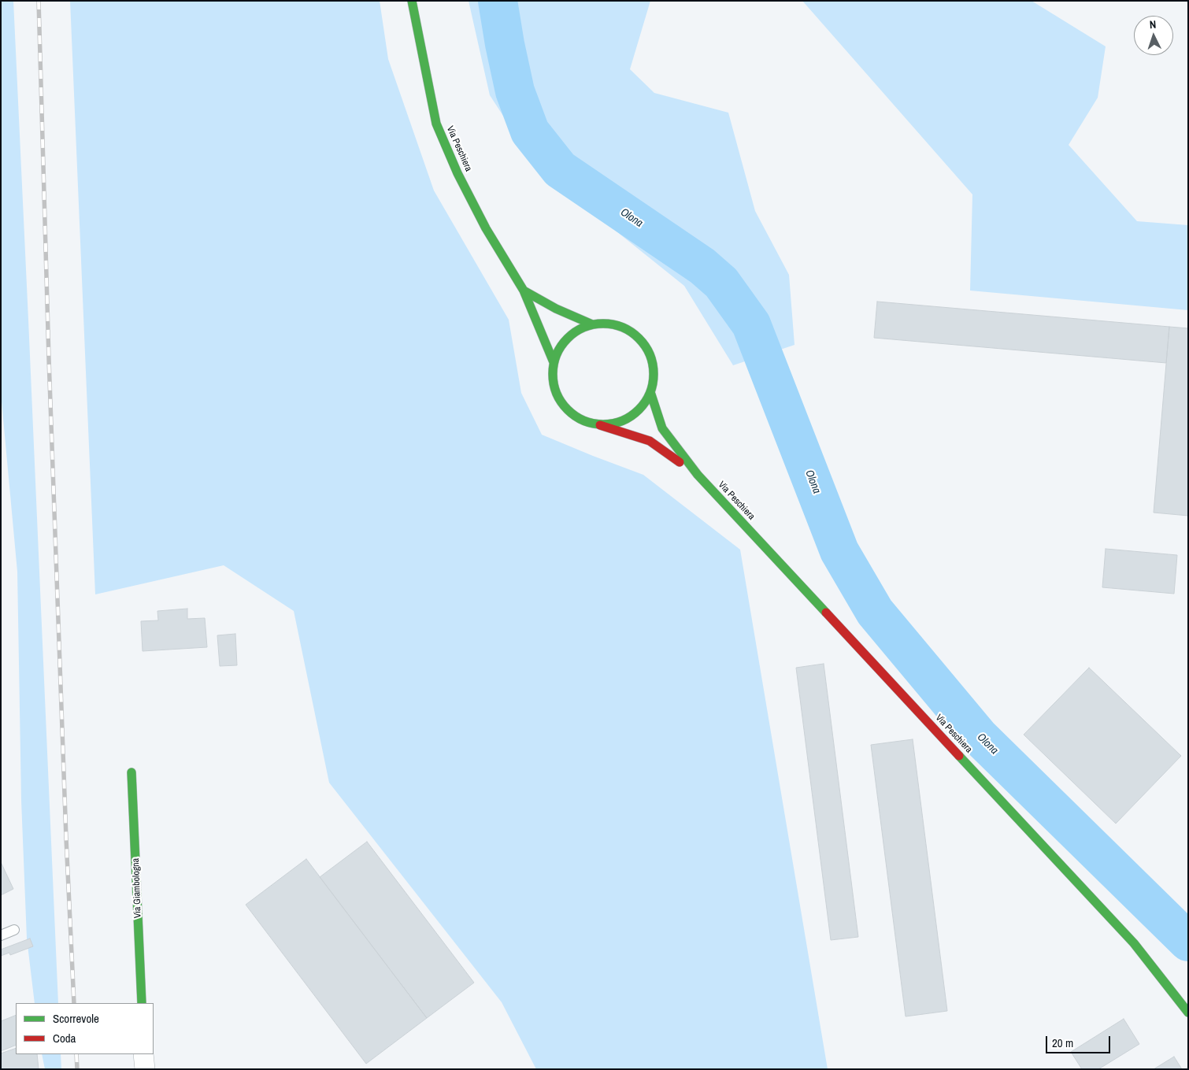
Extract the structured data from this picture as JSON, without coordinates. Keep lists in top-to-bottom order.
{
  "streets": {
    "main road": ["Via Peschiera", "Via Giambologna"]
  },
  "water": ["Olona"],
  "legend": ["Scorrevole", "Coda"],
  "scale_bar": "20 m",
  "north": "top"
}
